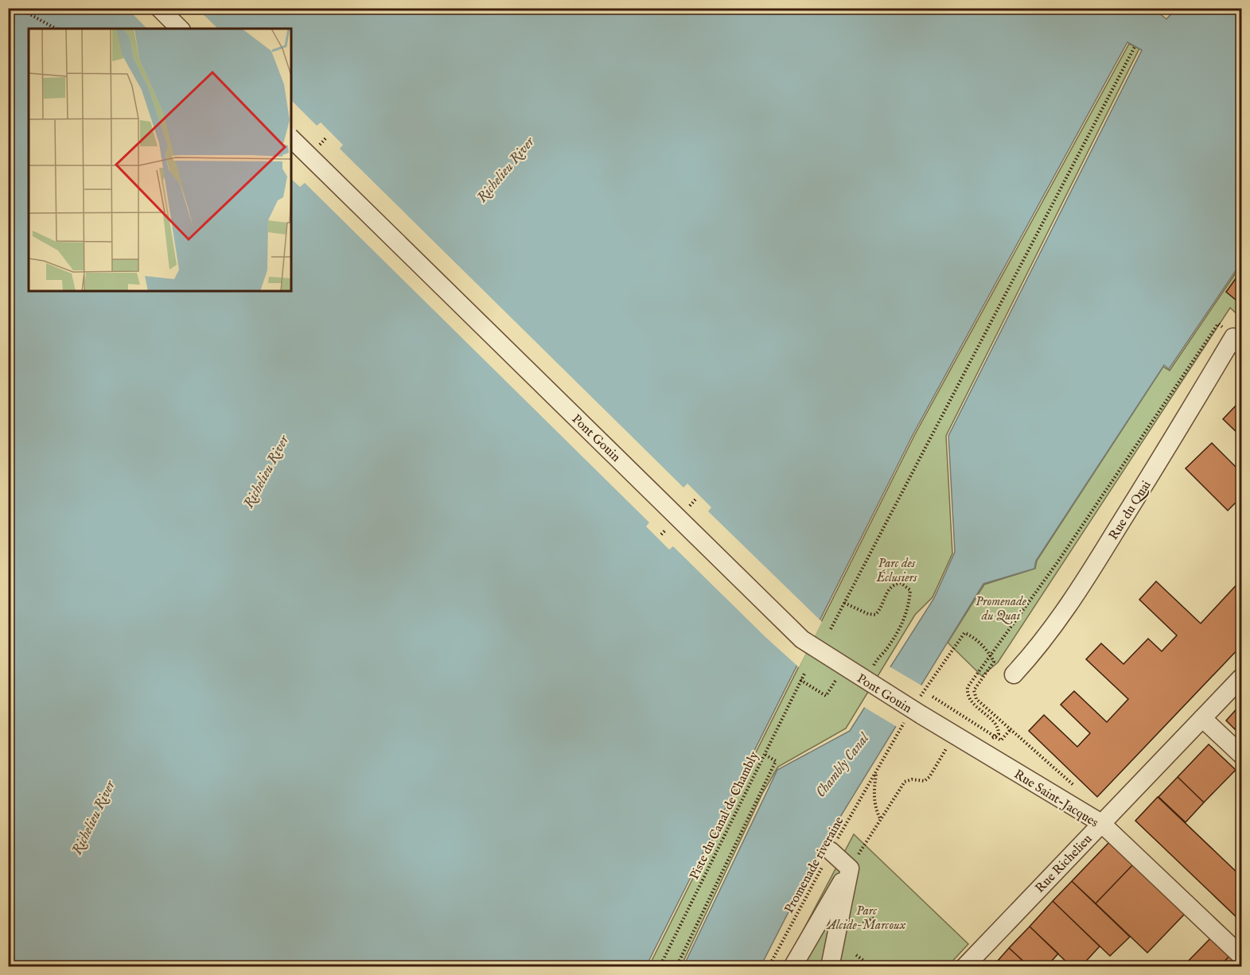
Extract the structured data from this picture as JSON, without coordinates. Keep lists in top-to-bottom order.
{
  "streets": {
    "street": [
      "Pont Gouin",
      "Rue du Quai",
      "Rue Saint-Jacques",
      "Rue Richelieu"
    ],
    "path": ["Piste du Canal de Chambly", "Promenade riveraine"]
  },
  "crossings": [
    ["Pont Gouin", "Rue Saint-Jacques"],
    ["Pont Gouin", "Promenade riveraine"],
    ["Rue Saint-Jacques", "Rue Richelieu"],
    ["Rue Saint-Jacques", "Promenade riveraine"]
  ],
  "water": ["Richelieu River", "Chambly Canal"],
  "parks": ["Parc des Éclusiers", "Promenade du Quai", "Parc Alcide-Marcoux"]
}
